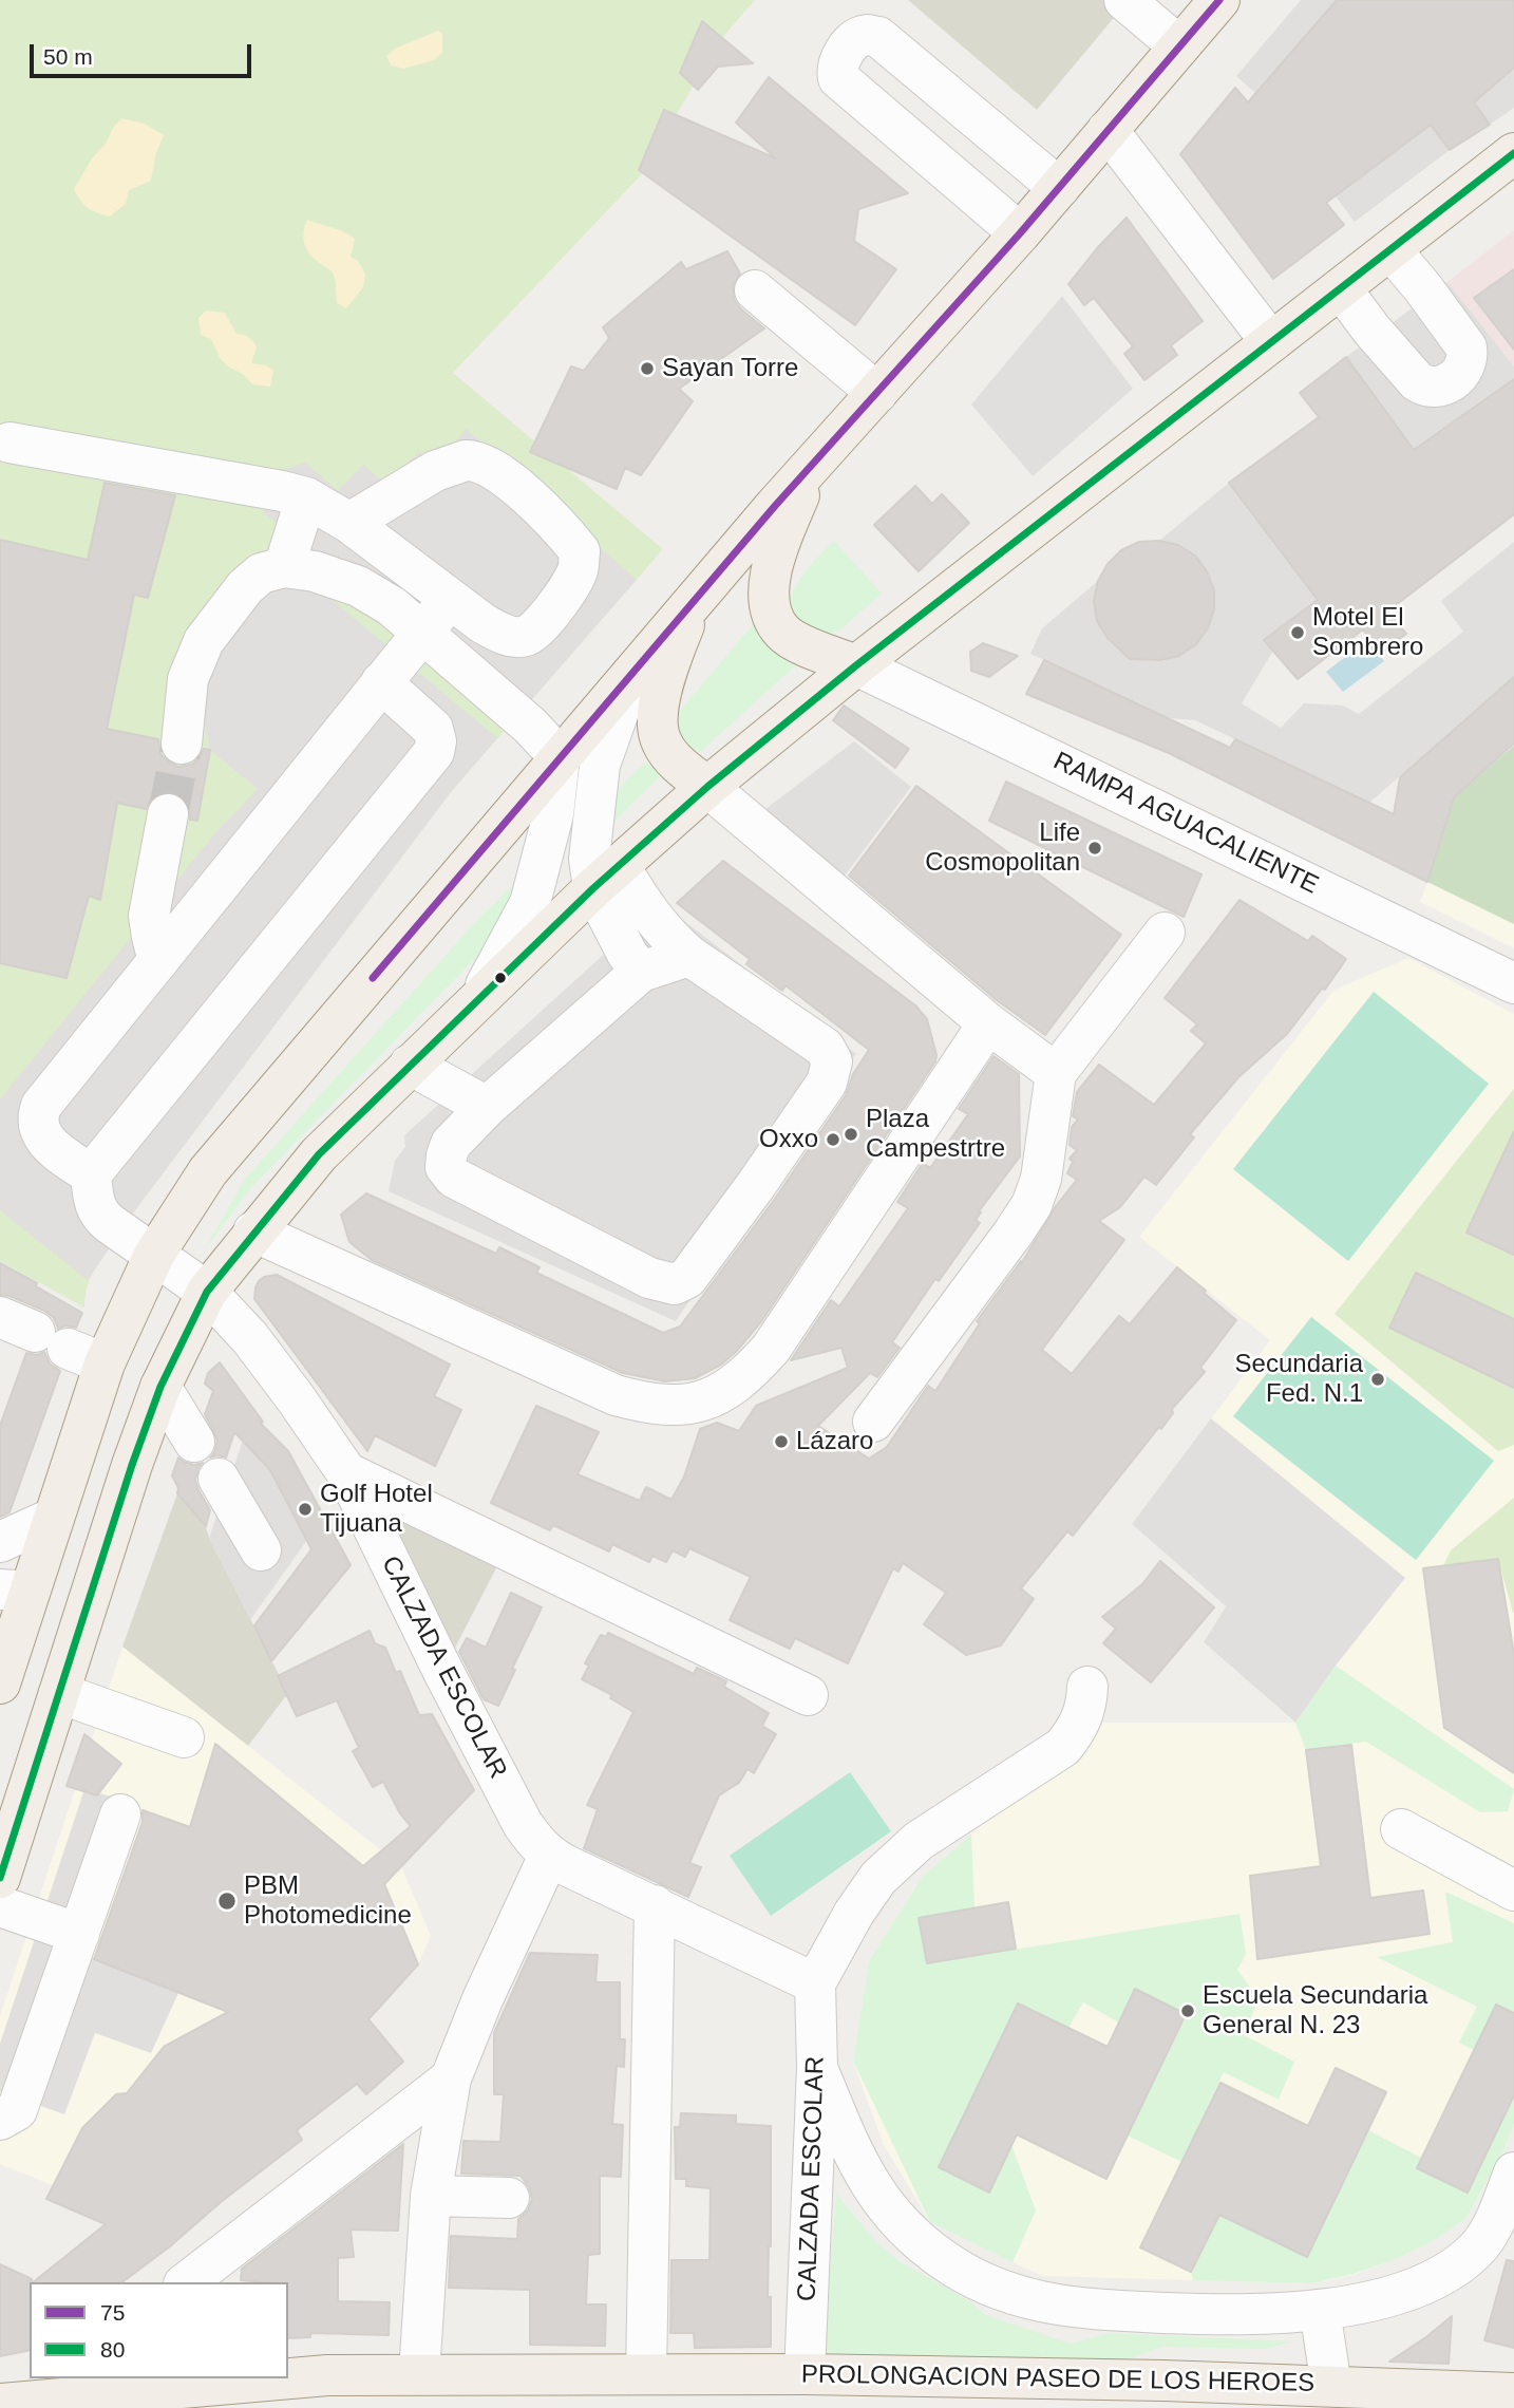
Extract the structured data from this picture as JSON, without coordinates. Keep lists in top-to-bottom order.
{
  "streets": {
    "main road": ["PROLONGACION PASEO DE LOS HEROES"],
    "street": ["RAMPA AGUACALIENTE", "CALZADA ESCOLAR"]
  },
  "crossings": [
    ["CALZADA ESCOLAR", "PROLONGACION PASEO DE LOS HEROES"]
  ],
  "places": [
    "Sayan Torre",
    "Motel El Sombrero",
    "Life Cosmopolitan",
    "Plaza Campestrtre",
    "Oxxo",
    "Secundaria Fed. N.1",
    "Lázaro",
    "Golf Hotel Tijuana",
    "PBM Photomedicine",
    "Escuela Secundaria General N. 23"
  ],
  "lines": ["transit line 75", "transit line 80"],
  "legend": ["75", "80"],
  "scale_bar": "50 m"
}
